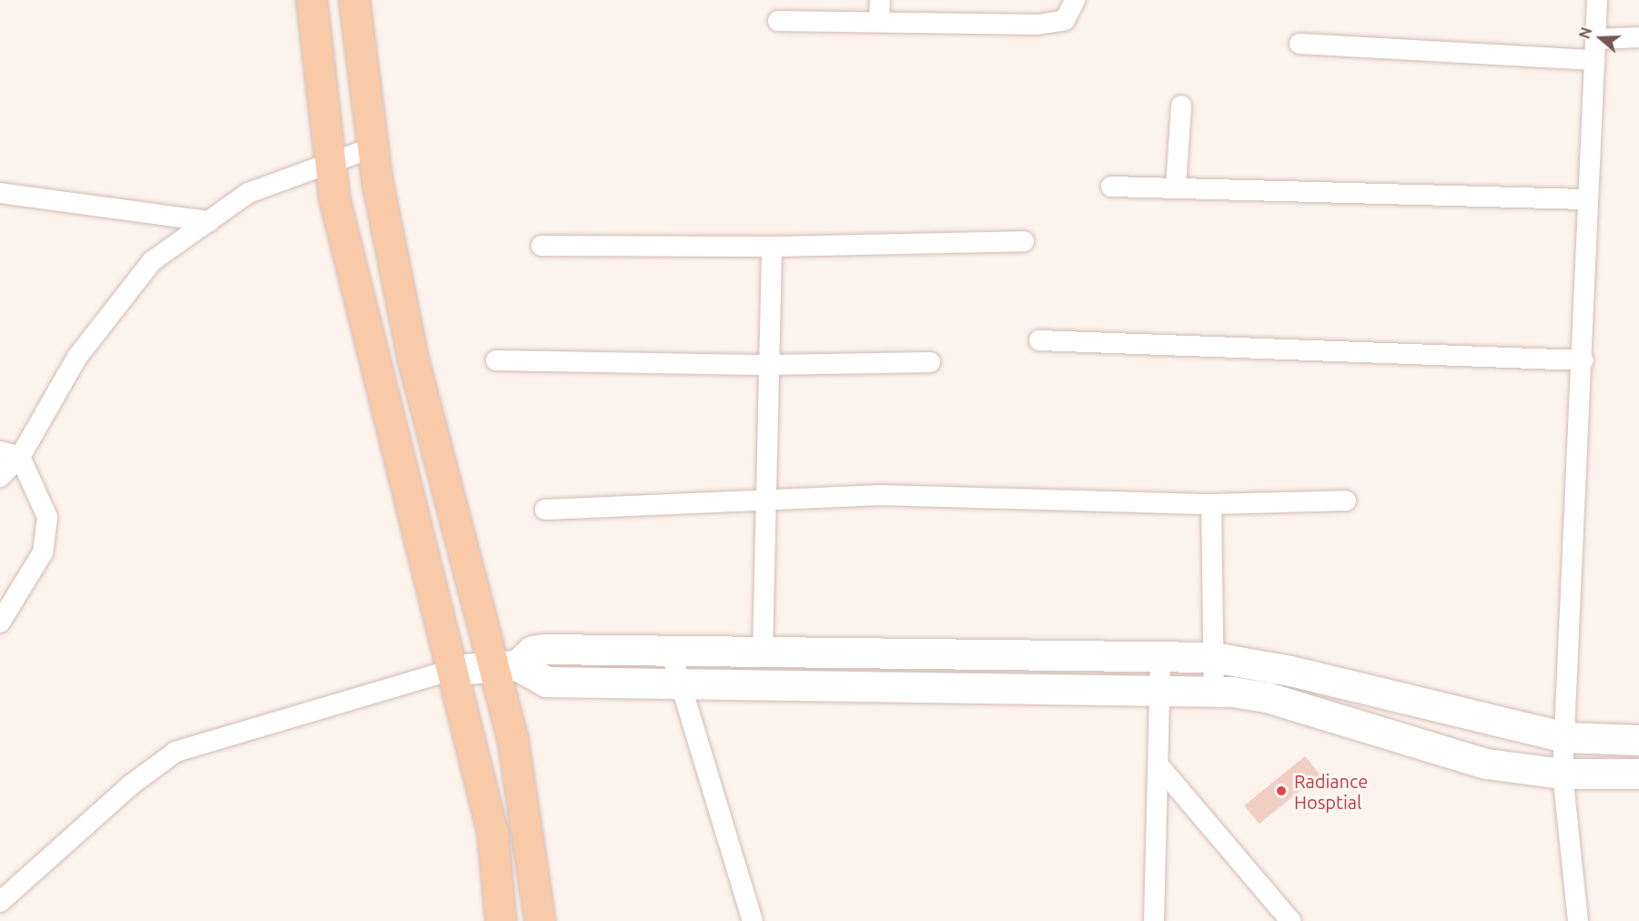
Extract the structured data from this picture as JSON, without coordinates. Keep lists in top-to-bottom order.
{
  "places": ["Radiance Hosptial"],
  "north": "left"
}
